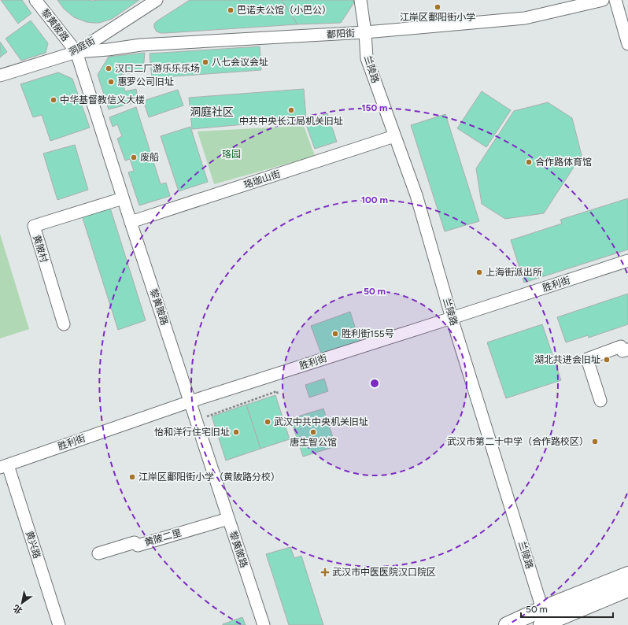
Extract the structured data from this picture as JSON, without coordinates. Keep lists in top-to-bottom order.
{
  "streets": {
    "street": [
      "黎黄陂路",
      "鄱阳街",
      "洞庭街",
      "兰陵路",
      "珞珈山街",
      "黄陂村",
      "胜利街",
      "黄陂二里",
      "黄兴路"
    ]
  },
  "crossings": [
    ["黎黄陂路", "鄱阳街"],
    ["黎黄陂路", "洞庭街"],
    ["黎黄陂路", "珞珈山街"],
    ["黎黄陂路", "黄陂村"],
    ["黎黄陂路", "胜利街"],
    ["黎黄陂路", "黄陂二里"],
    ["鄱阳街", "洞庭街"],
    ["鄱阳街", "兰陵路"],
    ["兰陵路", "珞珈山街"],
    ["兰陵路", "胜利街"],
    ["胜利街", "黄兴路"]
  ],
  "districts": ["洞庭社区"],
  "parks": ["珞园"],
  "places": {
    "other": [
      "江岸区鄱阳街小学",
      "巴诺夫公馆（小巴公）",
      "八七会议会址",
      "汉口二厂游乐乐乐场",
      "惠罗公司旧址",
      "中华基督教信义大楼",
      "中共中央长江局机关旧址",
      "废船",
      "合作路体育馆",
      "上海街派出所",
      "胜利街155号",
      "湖北共进会旧址",
      "武汉中共中央机关旧址",
      "怡和洋行住宅旧址",
      "唐生智公馆",
      "武汉市第二十中学（合作路校区）",
      "江岸区鄱阳街小学（黄陂路分校）"
    ],
    "health": ["武汉市中医医院汉口院区"]
  },
  "scale_bar": "50 m",
  "north": "bottom left",
  "rings": ["150 m", "100 m", "50 m"]
}
